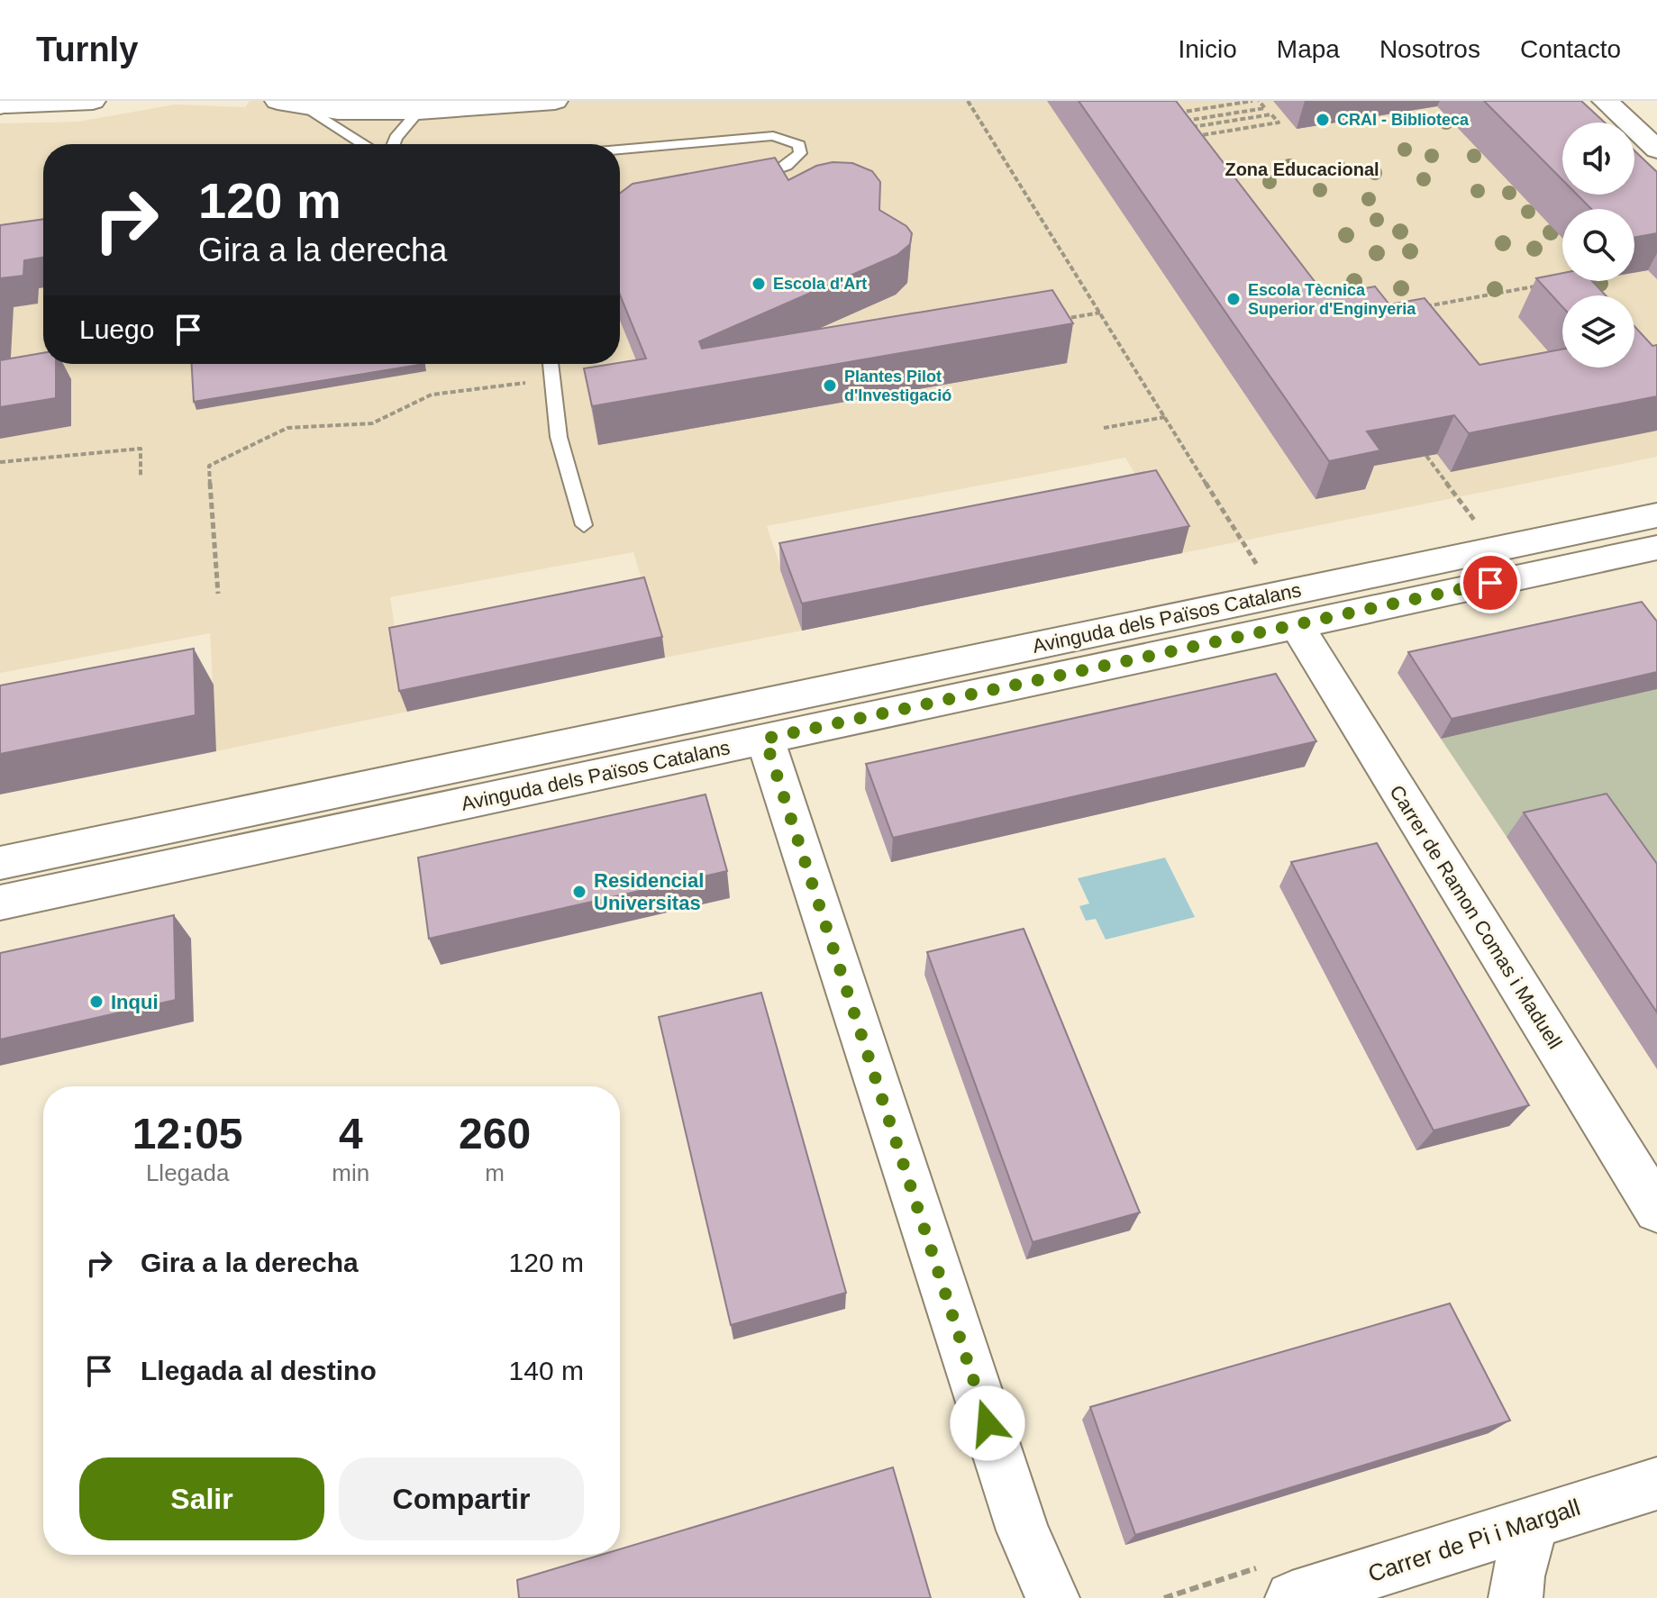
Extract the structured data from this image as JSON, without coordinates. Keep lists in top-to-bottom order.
{
  "streets": {
    "street": ["Avinguda dels Països Catalans", "Carrer de Ramon Comas i Maduell", "Carrer de Pi i Margall"]
  },
  "crossings": [
    ["Avinguda dels Països Catalans", "Carrer de Ramon Comas i Maduell"]
  ],
  "districts": ["Zona Educacional"],
  "places": [
    "CRAI - Biblioteca",
    "Escola d'Art",
    "Escola Tècnica Superior d'Enginyeria",
    "Plantes Pilot d'Investigació",
    "Residencial Universitas",
    "Inqui"
  ],
  "page": {
    "header": "Turnly",
    "nav": [
      "Inicio",
      "Mapa",
      "Nosotros",
      "Contacto"
    ],
    "turn": ["120 m", "Gira a la derecha"],
    "then": "Luego",
    "eta": [
      "12:05",
      "Llegada",
      "4",
      "min",
      "260",
      "m"
    ],
    "list": [
      {
        "name": "Gira a la derecha",
        "value": "120 m"
      },
      {
        "name": "Llegada al destino",
        "value": "140 m"
      }
    ],
    "buttons": ["Salir", "Compartir"]
  }
}
